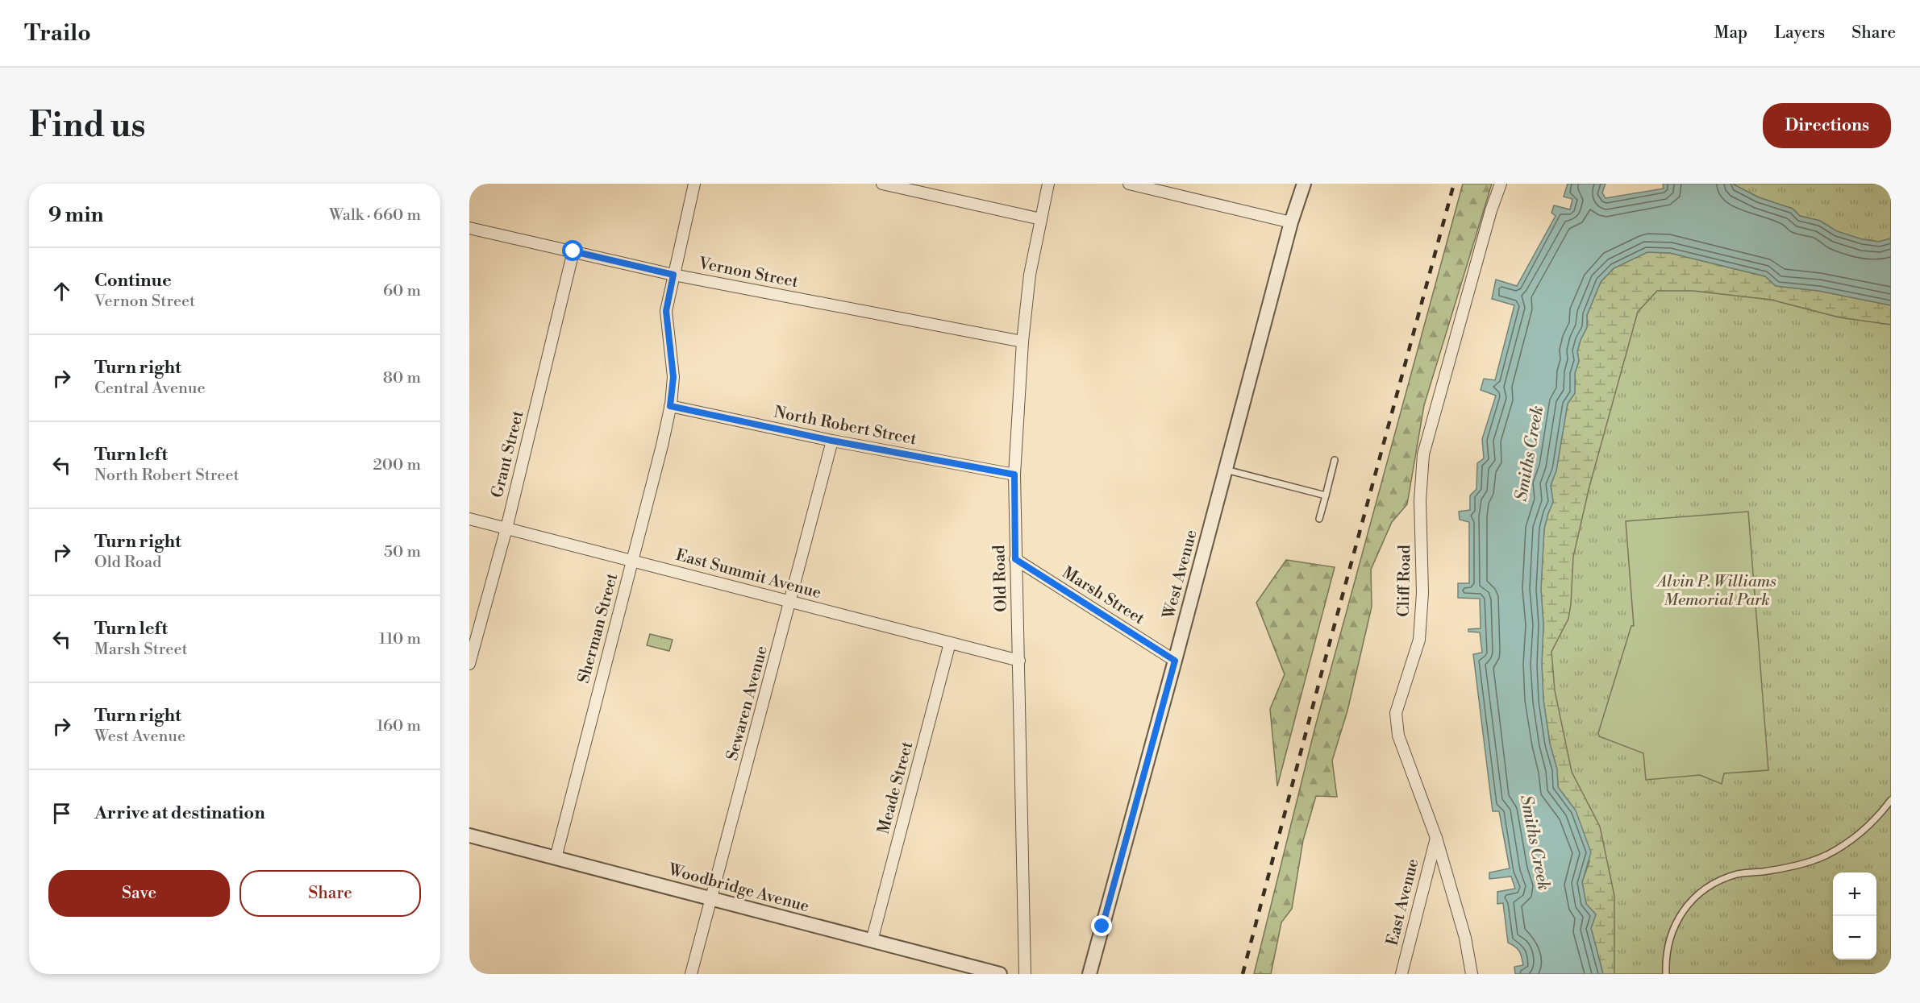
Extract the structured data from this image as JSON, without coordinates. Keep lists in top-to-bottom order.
{
  "streets": {
    "street": [
      "Vernon Street",
      "North Robert Street",
      "Grant Street",
      "East Summit Avenue",
      "West Avenue",
      "Old Road",
      "Cliff Road",
      "Marsh Street",
      "Sherman Street",
      "Sewaren Avenue",
      "Meade Street",
      "Woodbridge Avenue",
      "East Avenue"
    ]
  },
  "crossings": [
    ["Vernon Street", "Grant Street"],
    ["Vernon Street", "Old Road"],
    ["Vernon Street", "Sherman Street"],
    ["North Robert Street", "Old Road"],
    ["North Robert Street", "Sherman Street"],
    ["North Robert Street", "Sewaren Avenue"],
    ["Grant Street", "East Summit Avenue"],
    ["East Summit Avenue", "Old Road"],
    ["East Summit Avenue", "Sherman Street"],
    ["East Summit Avenue", "Sewaren Avenue"],
    ["East Summit Avenue", "Meade Street"],
    ["West Avenue", "Marsh Street"],
    ["Old Road", "Marsh Street"],
    ["Cliff Road", "East Avenue"],
    ["Sherman Street", "Woodbridge Avenue"],
    ["Sewaren Avenue", "Woodbridge Avenue"],
    ["Meade Street", "Woodbridge Avenue"]
  ],
  "water": ["Smiths Creek"],
  "parks": ["Alvin P. Williams Memorial Park"],
  "page": {
    "header": "Trailo",
    "nav": ["Map", "Layers", "Share"],
    "buttons": [
      "Directions",
      ["Save", "Share"]
    ],
    "title": "Find us",
    "heading": ["9 min", "Walk · 660 m"],
    "list": [
      ["Continue", "Vernon Street", "60 m"],
      ["Turn right", "Central Avenue", "80 m"],
      ["Turn left", "North Robert Street", "200 m"],
      ["Turn right", "Old Road", "50 m"],
      ["Turn left", "Marsh Street", "110 m"],
      ["Turn right", "West Avenue", "160 m"],
      "Arrive at destination"
    ],
    "map_buttons": ["+", "−"]
  }
}
